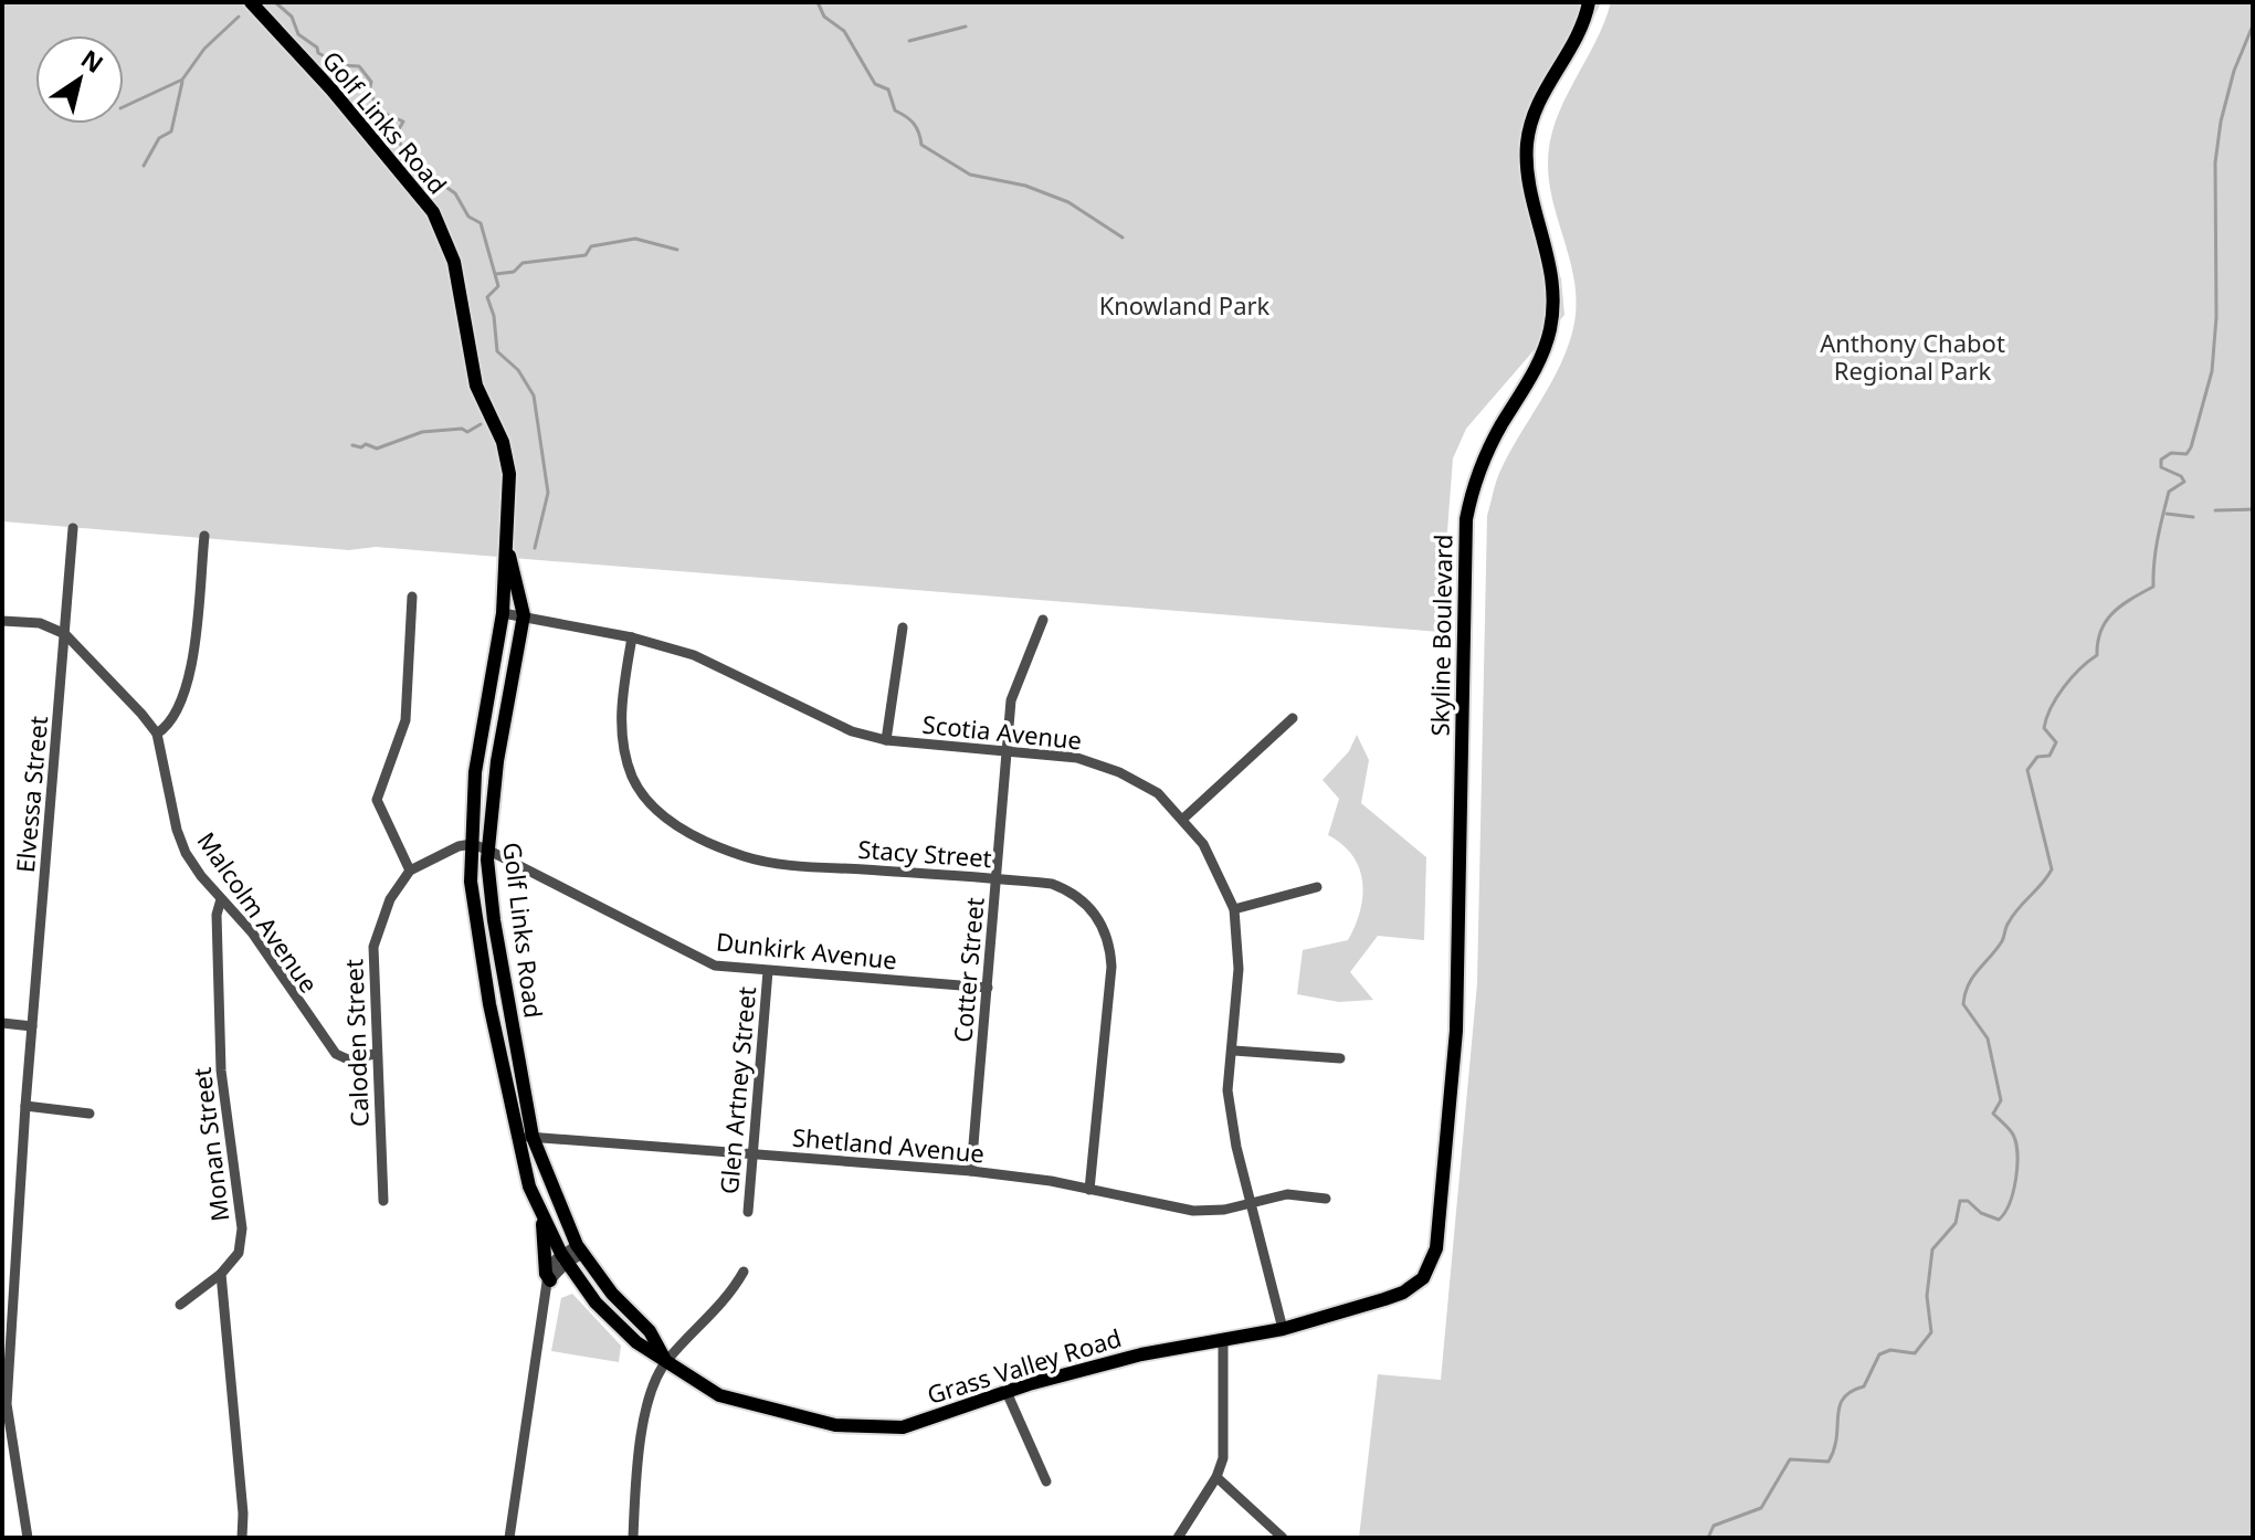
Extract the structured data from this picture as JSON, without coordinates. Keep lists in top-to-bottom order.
{
  "streets": {
    "main road": ["Golf Links Road", "Skyline Boulevard", "Grass Valley Road"],
    "street": [
      "Scotia Avenue",
      "Elvessa Street",
      "Stacy Street",
      "Malcolm Avenue",
      "Dunkirk Avenue",
      "Cotter Street",
      "Caloden Street",
      "Glen Artney Street",
      "Monan Street",
      "Shetland Avenue"
    ]
  },
  "crossings": [
    ["Golf Links Road", "Scotia Avenue"],
    ["Golf Links Road", "Dunkirk Avenue"],
    ["Golf Links Road", "Shetland Avenue"],
    ["Golf Links Road", "Grass Valley Road"],
    ["Skyline Boulevard", "Grass Valley Road"],
    ["Scotia Avenue", "Stacy Street"],
    ["Scotia Avenue", "Cotter Street"],
    ["Scotia Avenue", "Shetland Avenue"],
    ["Scotia Avenue", "Grass Valley Road"],
    ["Stacy Street", "Cotter Street"],
    ["Stacy Street", "Shetland Avenue"],
    ["Malcolm Avenue", "Caloden Street"],
    ["Malcolm Avenue", "Monan Street"],
    ["Dunkirk Avenue", "Cotter Street"],
    ["Dunkirk Avenue", "Glen Artney Street"],
    ["Cotter Street", "Shetland Avenue"],
    ["Glen Artney Street", "Shetland Avenue"]
  ],
  "parks": ["Knowland Park", "Anthony Chabot Regional Park"],
  "north": "top right"
}
